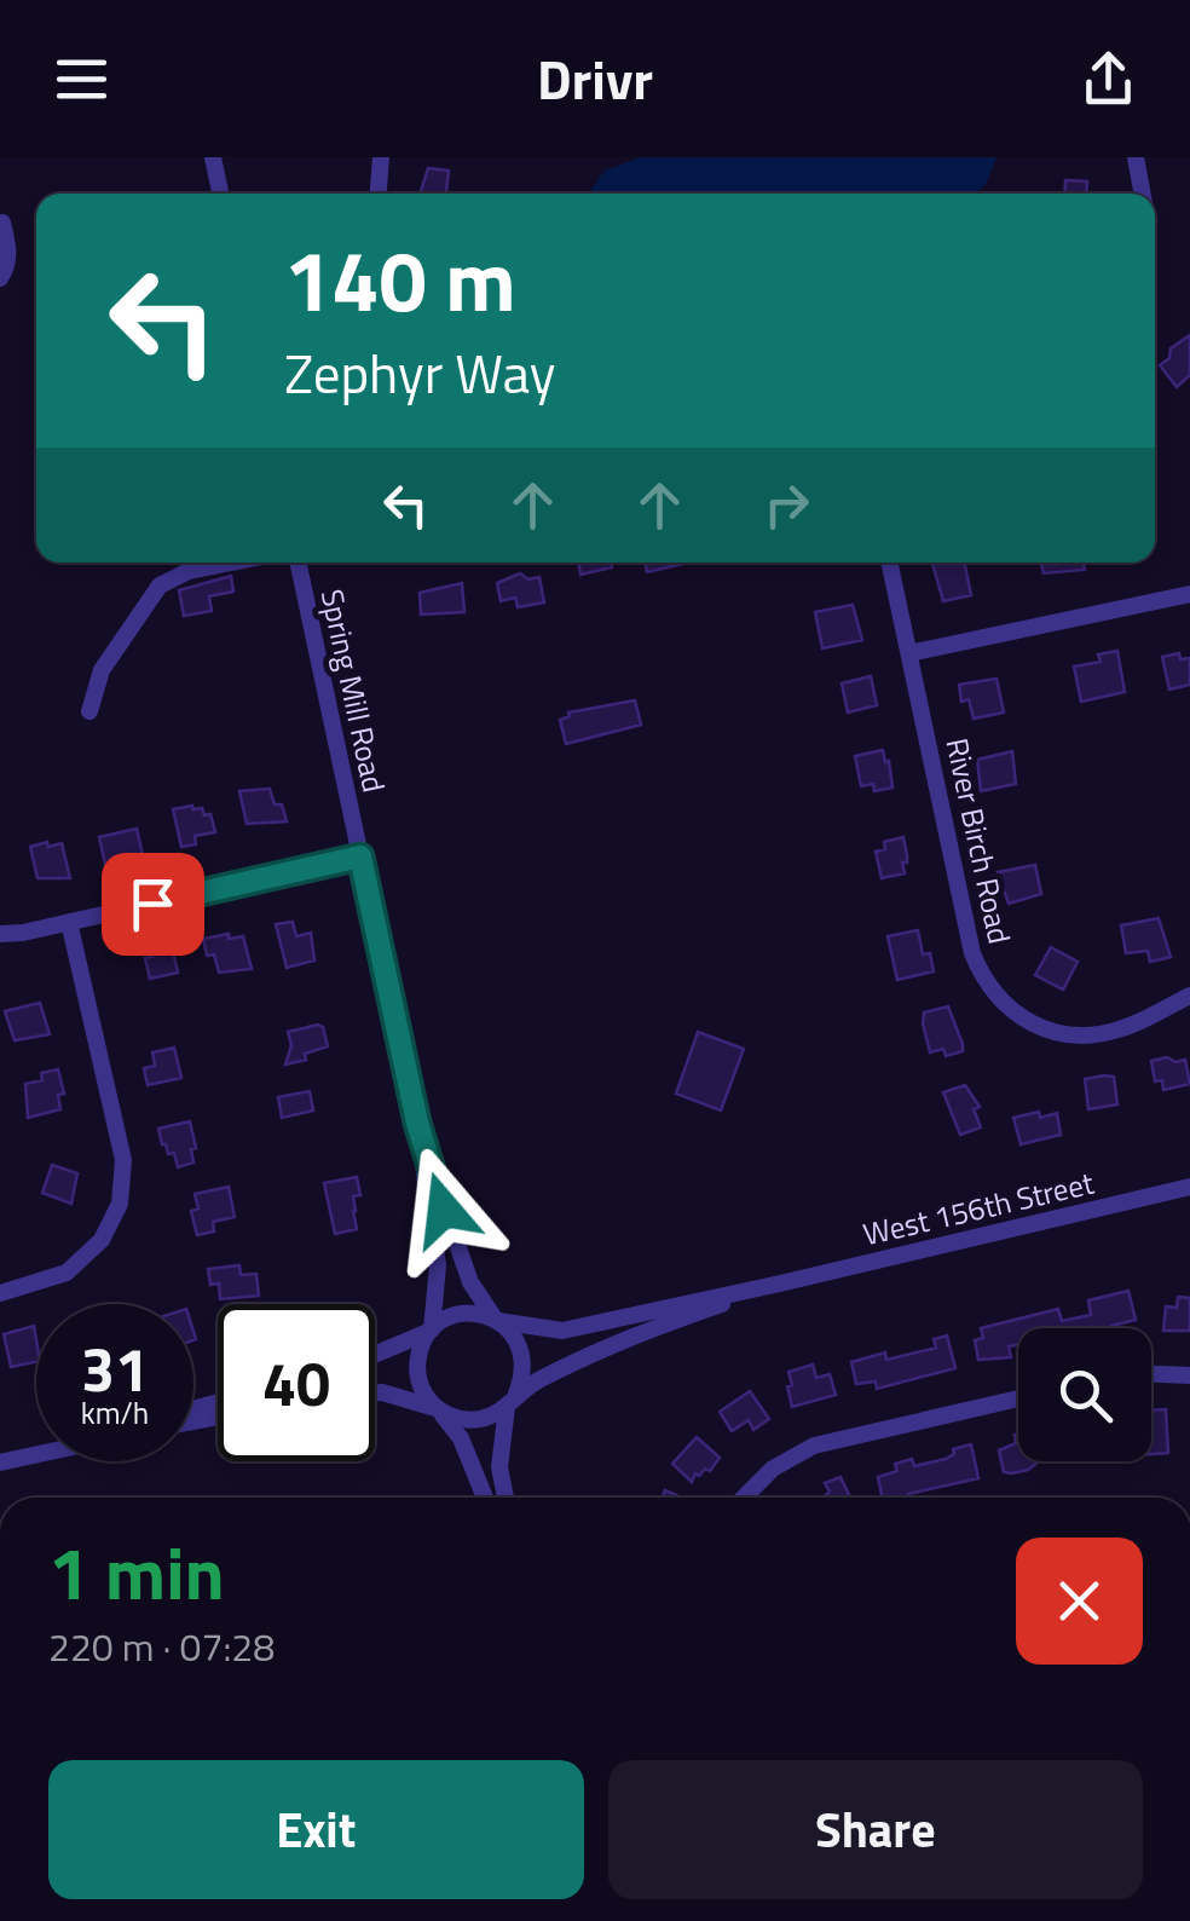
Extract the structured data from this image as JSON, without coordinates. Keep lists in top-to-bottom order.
{
  "streets": {
    "street": ["Spring Mill Road", "River Birch Road", "West 156th Street"]
  },
  "crossings": [
    ["Spring Mill Road", "West 156th Street"]
  ],
  "page": {
    "header": "Drivr",
    "turn": ["140 m", "Zephyr Way"],
    "speed": "31 km/h",
    "limit": "40",
    "heading": ["1 min", "220 m · 07:28"],
    "buttons": ["Exit", "Share"]
  }
}
